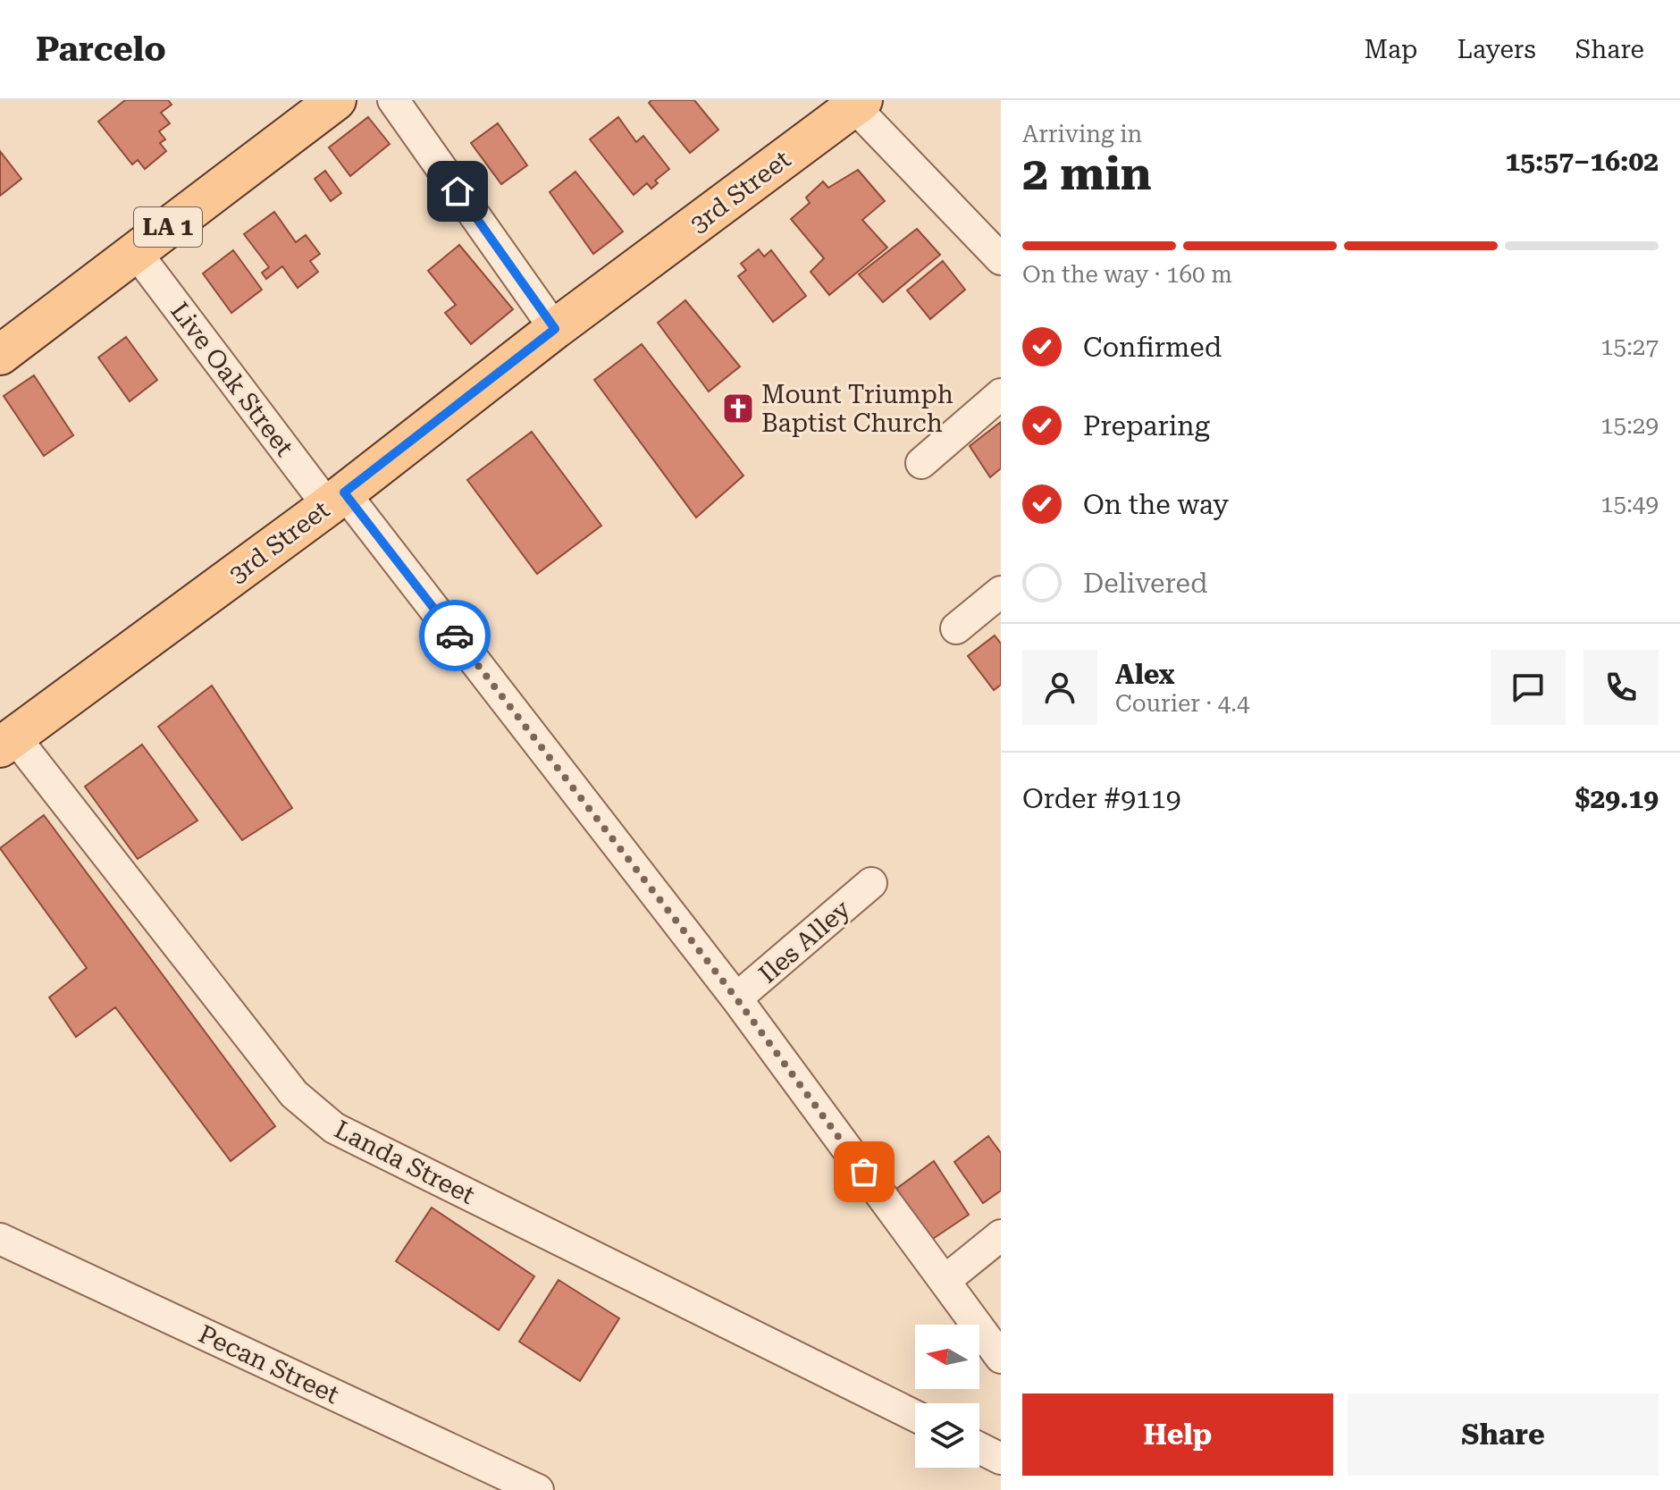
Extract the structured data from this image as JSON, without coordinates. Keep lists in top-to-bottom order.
{
  "streets": {
    "main road": ["3rd Street", "LA 1"],
    "street": [
      "Live Oak Street",
      "Iles Alley",
      "Landa Street",
      "Pecan Street"
    ]
  },
  "crossings": [
    ["3rd Street", "Live Oak Street"],
    ["3rd Street", "Landa Street"],
    ["LA 1", "Live Oak Street"],
    ["Live Oak Street", "Iles Alley"]
  ],
  "places": {
    "church": ["Mount Triumph Baptist Church"]
  },
  "north": "left",
  "page": {
    "header": "Parcelo",
    "nav": ["Map", "Layers", "Share"],
    "heading": ["2 min", "Arriving in", "15:57–16:02"],
    "panel": [
      "Alex",
      "Courier · 4.4",
      "Order #9119",
      "$29.19"
    ],
    "bar": "On the way · 160 m",
    "list": [
      ["Confirmed", "15:27"],
      ["Preparing", "15:29"],
      ["On the way", "15:49"],
      "Delivered"
    ],
    "buttons": ["Help", "Share"]
  }
}
